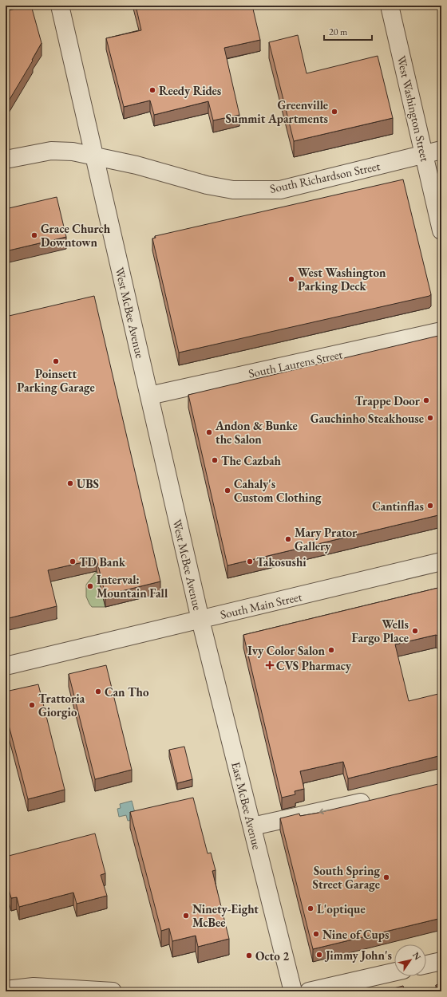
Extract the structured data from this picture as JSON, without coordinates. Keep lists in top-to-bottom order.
{
  "streets": {
    "street": [
      "West Washington Street",
      "South Richardson Street",
      "West McBee Avenue",
      "South Laurens Street",
      "South Main Street",
      "East McBee Avenue"
    ]
  },
  "crossings": [
    ["West Washington Street", "South Richardson Street"],
    ["South Richardson Street", "West McBee Avenue"],
    ["West McBee Avenue", "South Laurens Street"],
    ["West McBee Avenue", "South Main Street"],
    ["West McBee Avenue", "East McBee Avenue"],
    ["South Main Street", "East McBee Avenue"]
  ],
  "places": {
    "other": [
      "Reedy Rides",
      "Greenville Summit Apartments",
      "Grace Church Downtown",
      "West Washington Parking Deck",
      "Poinsett Parking Garage",
      "Trappe Door",
      "Gauchinho Steakhouse",
      "Andon & Bunke the Salon",
      "The Cazbah",
      "UBS",
      "Cahaly's Custom Clothing",
      "Cantinflas",
      "Mary Prator Gallery",
      "TD Bank",
      "Takosushi",
      "Interval: Mountain Fall",
      "Wells Fargo Place",
      "Ivy Color Salon",
      "Can Tho",
      "Trattoria Giorgio",
      "South Spring Street Garage",
      "L'optique",
      "Ninety-Eight McBee",
      "Nine of Cups",
      "Jimmy John's",
      "Octo 2"
    ],
    "health": ["CVS Pharmacy"]
  },
  "scale_bar": "20 m",
  "north": "top right"
}
